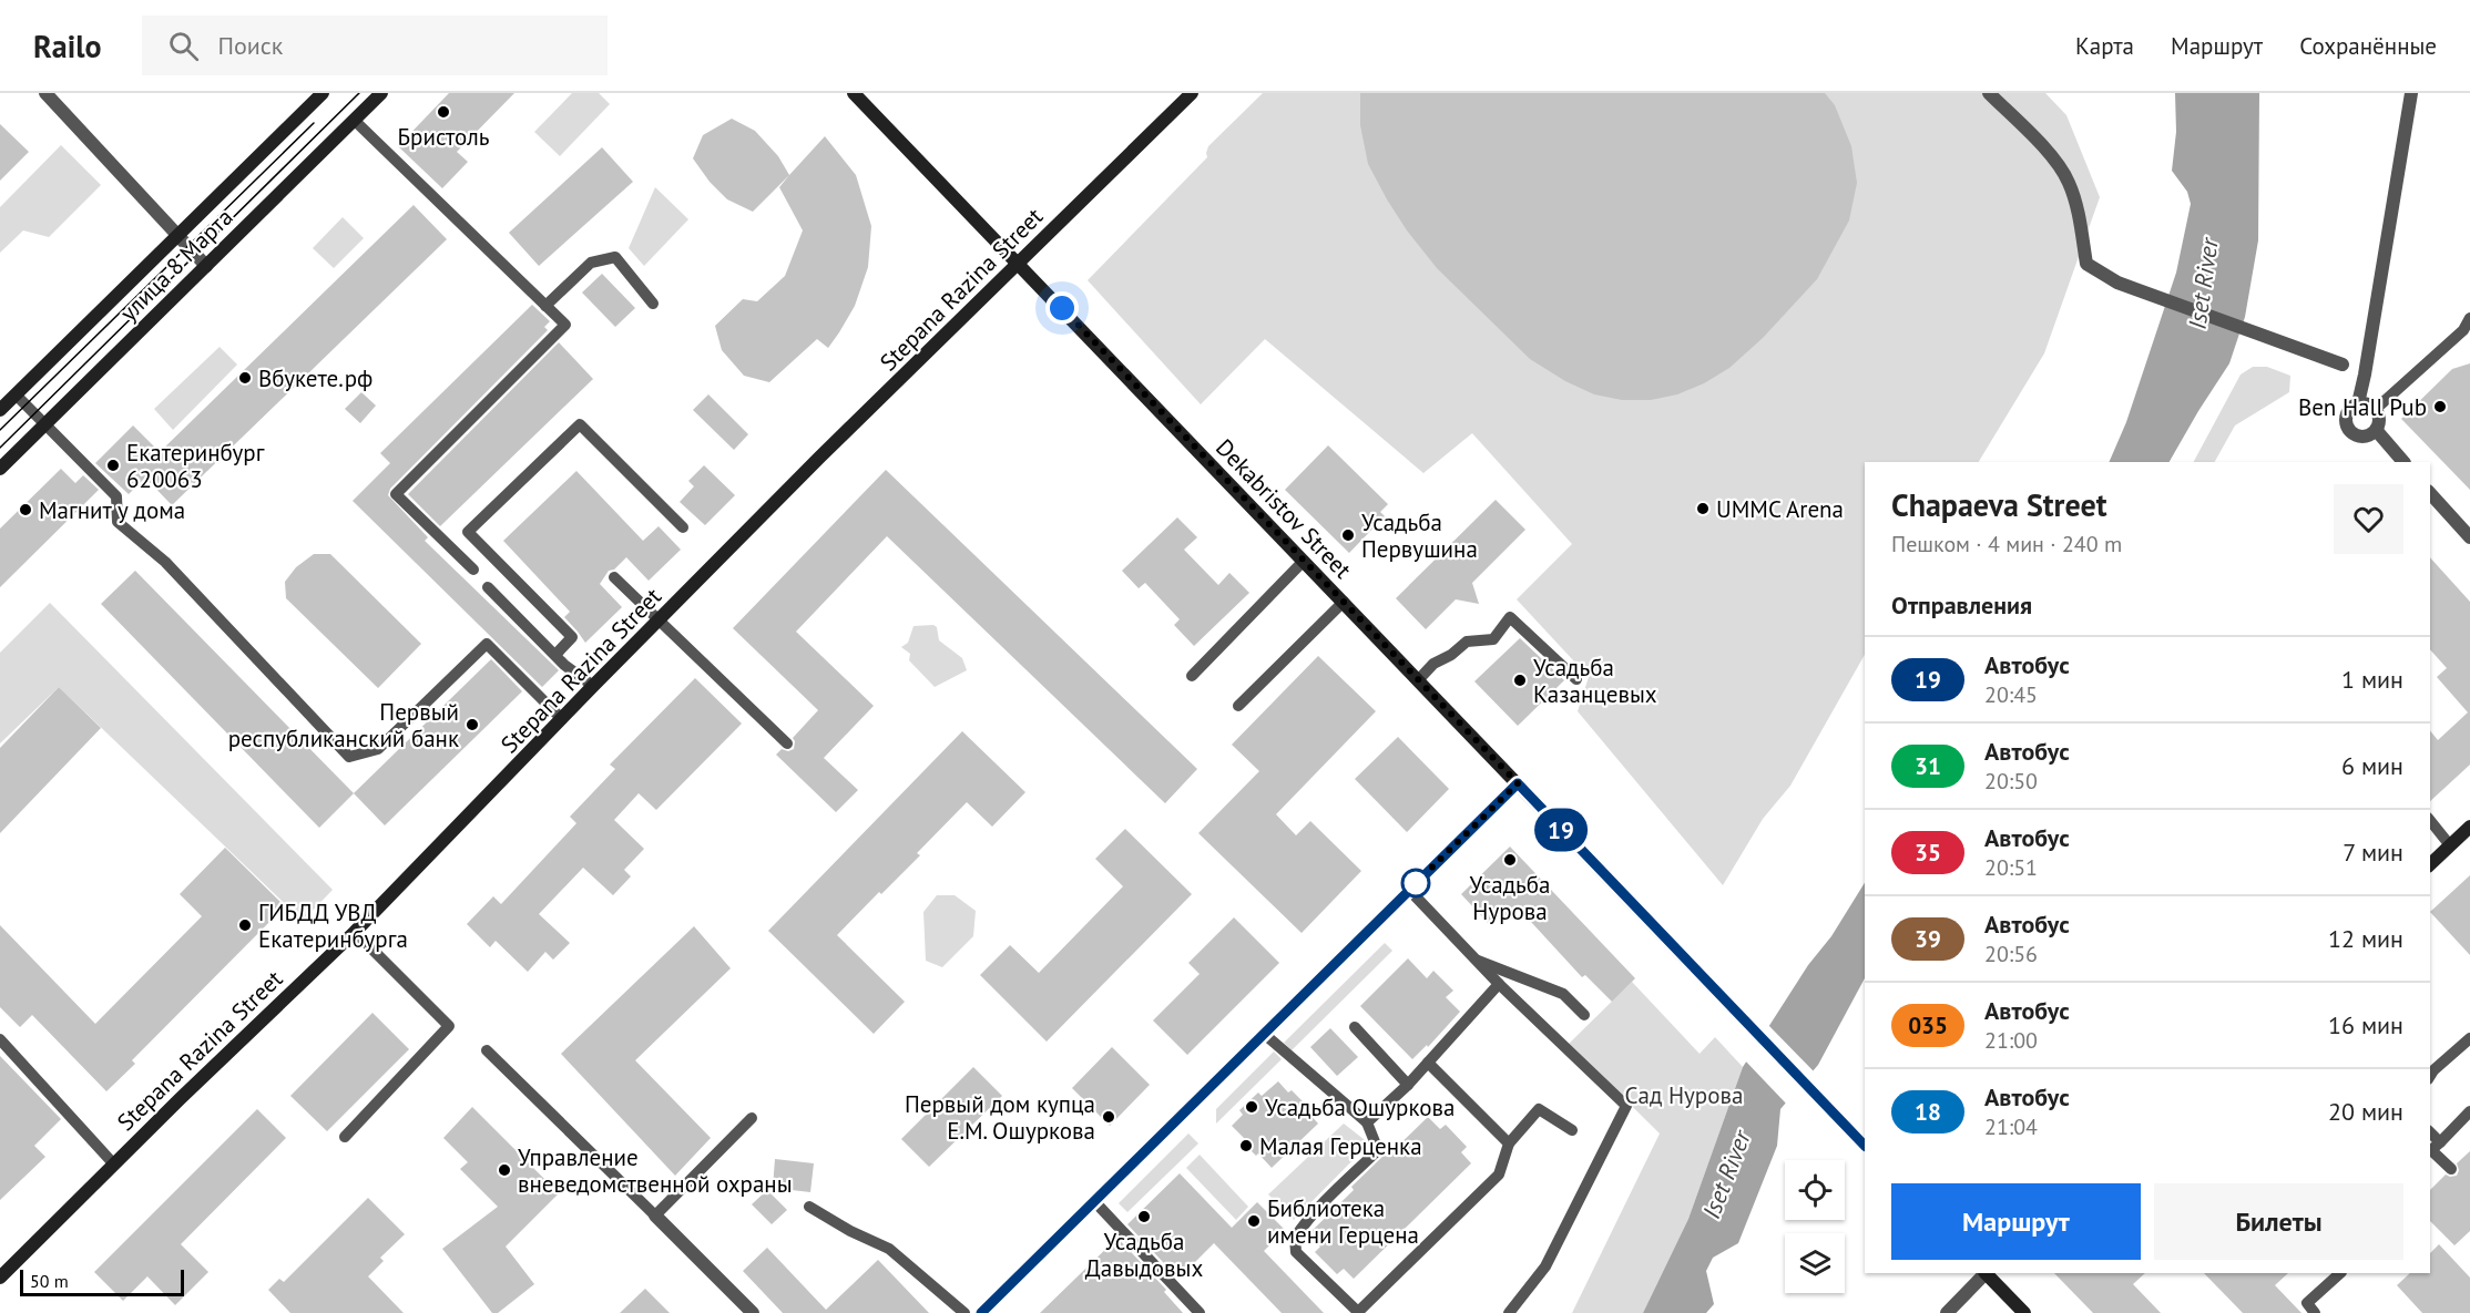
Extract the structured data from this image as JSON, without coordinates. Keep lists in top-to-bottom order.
{
  "streets": {
    "street": ["улица 8 Марта", "Stepana Razina Street", "Dekabristov Street"]
  },
  "crossings": [
    ["Stepana Razina Street", "Dekabristov Street"]
  ],
  "water": ["Iset River"],
  "parks": ["Сад Нурова"],
  "places": [
    "Бристоль",
    "Вбукете.рф",
    "Ben Hall Pub",
    "Екатеринбург 620063",
    "UMMC Arena",
    "Магнит у дома",
    "Усадьба Первушина",
    "Усадьба Казанцевых",
    "Первый республиканский банк",
    "Усадьба Нурова",
    "ГИБДД УВД Екатеринбурга",
    "Усадьба Ошуркова",
    "Первый дом купца Е.М. Ошуркова",
    "Малая Герценка",
    "Управление вневедомственной охраны",
    "Усадьба Давыдовых",
    "Библиотека имени Герцена"
  ],
  "lines": ["bus line 19"],
  "scale_bar": "50 m",
  "page": {
    "header": "Railo",
    "search": "Поиск",
    "nav": ["Карта", "Маршрут", "Сохранённые"],
    "on_map": "19",
    "heading": [
      ["Chapaeva Street", "Пешком · 4 мин · 240 m"],
      "Отправления"
    ],
    "list": [
      {
        "mark": "19",
        "name": "Автобус",
        "note": "20:45",
        "value": "1 мин"
      },
      {
        "mark": "31",
        "name": "Автобус",
        "note": "20:50",
        "value": "6 мин"
      },
      {
        "mark": "35",
        "name": "Автобус",
        "note": "20:51",
        "value": "7 мин"
      },
      {
        "mark": "39",
        "name": "Автобус",
        "note": "20:56",
        "value": "12 мин"
      },
      {
        "mark": "035",
        "name": "Автобус",
        "note": "21:00",
        "value": "16 мин"
      },
      {
        "mark": "18",
        "name": "Автобус",
        "note": "21:04",
        "value": "20 мин"
      }
    ],
    "buttons": ["Маршрут", "Билеты"],
    "scale": "50 m"
  }
}
